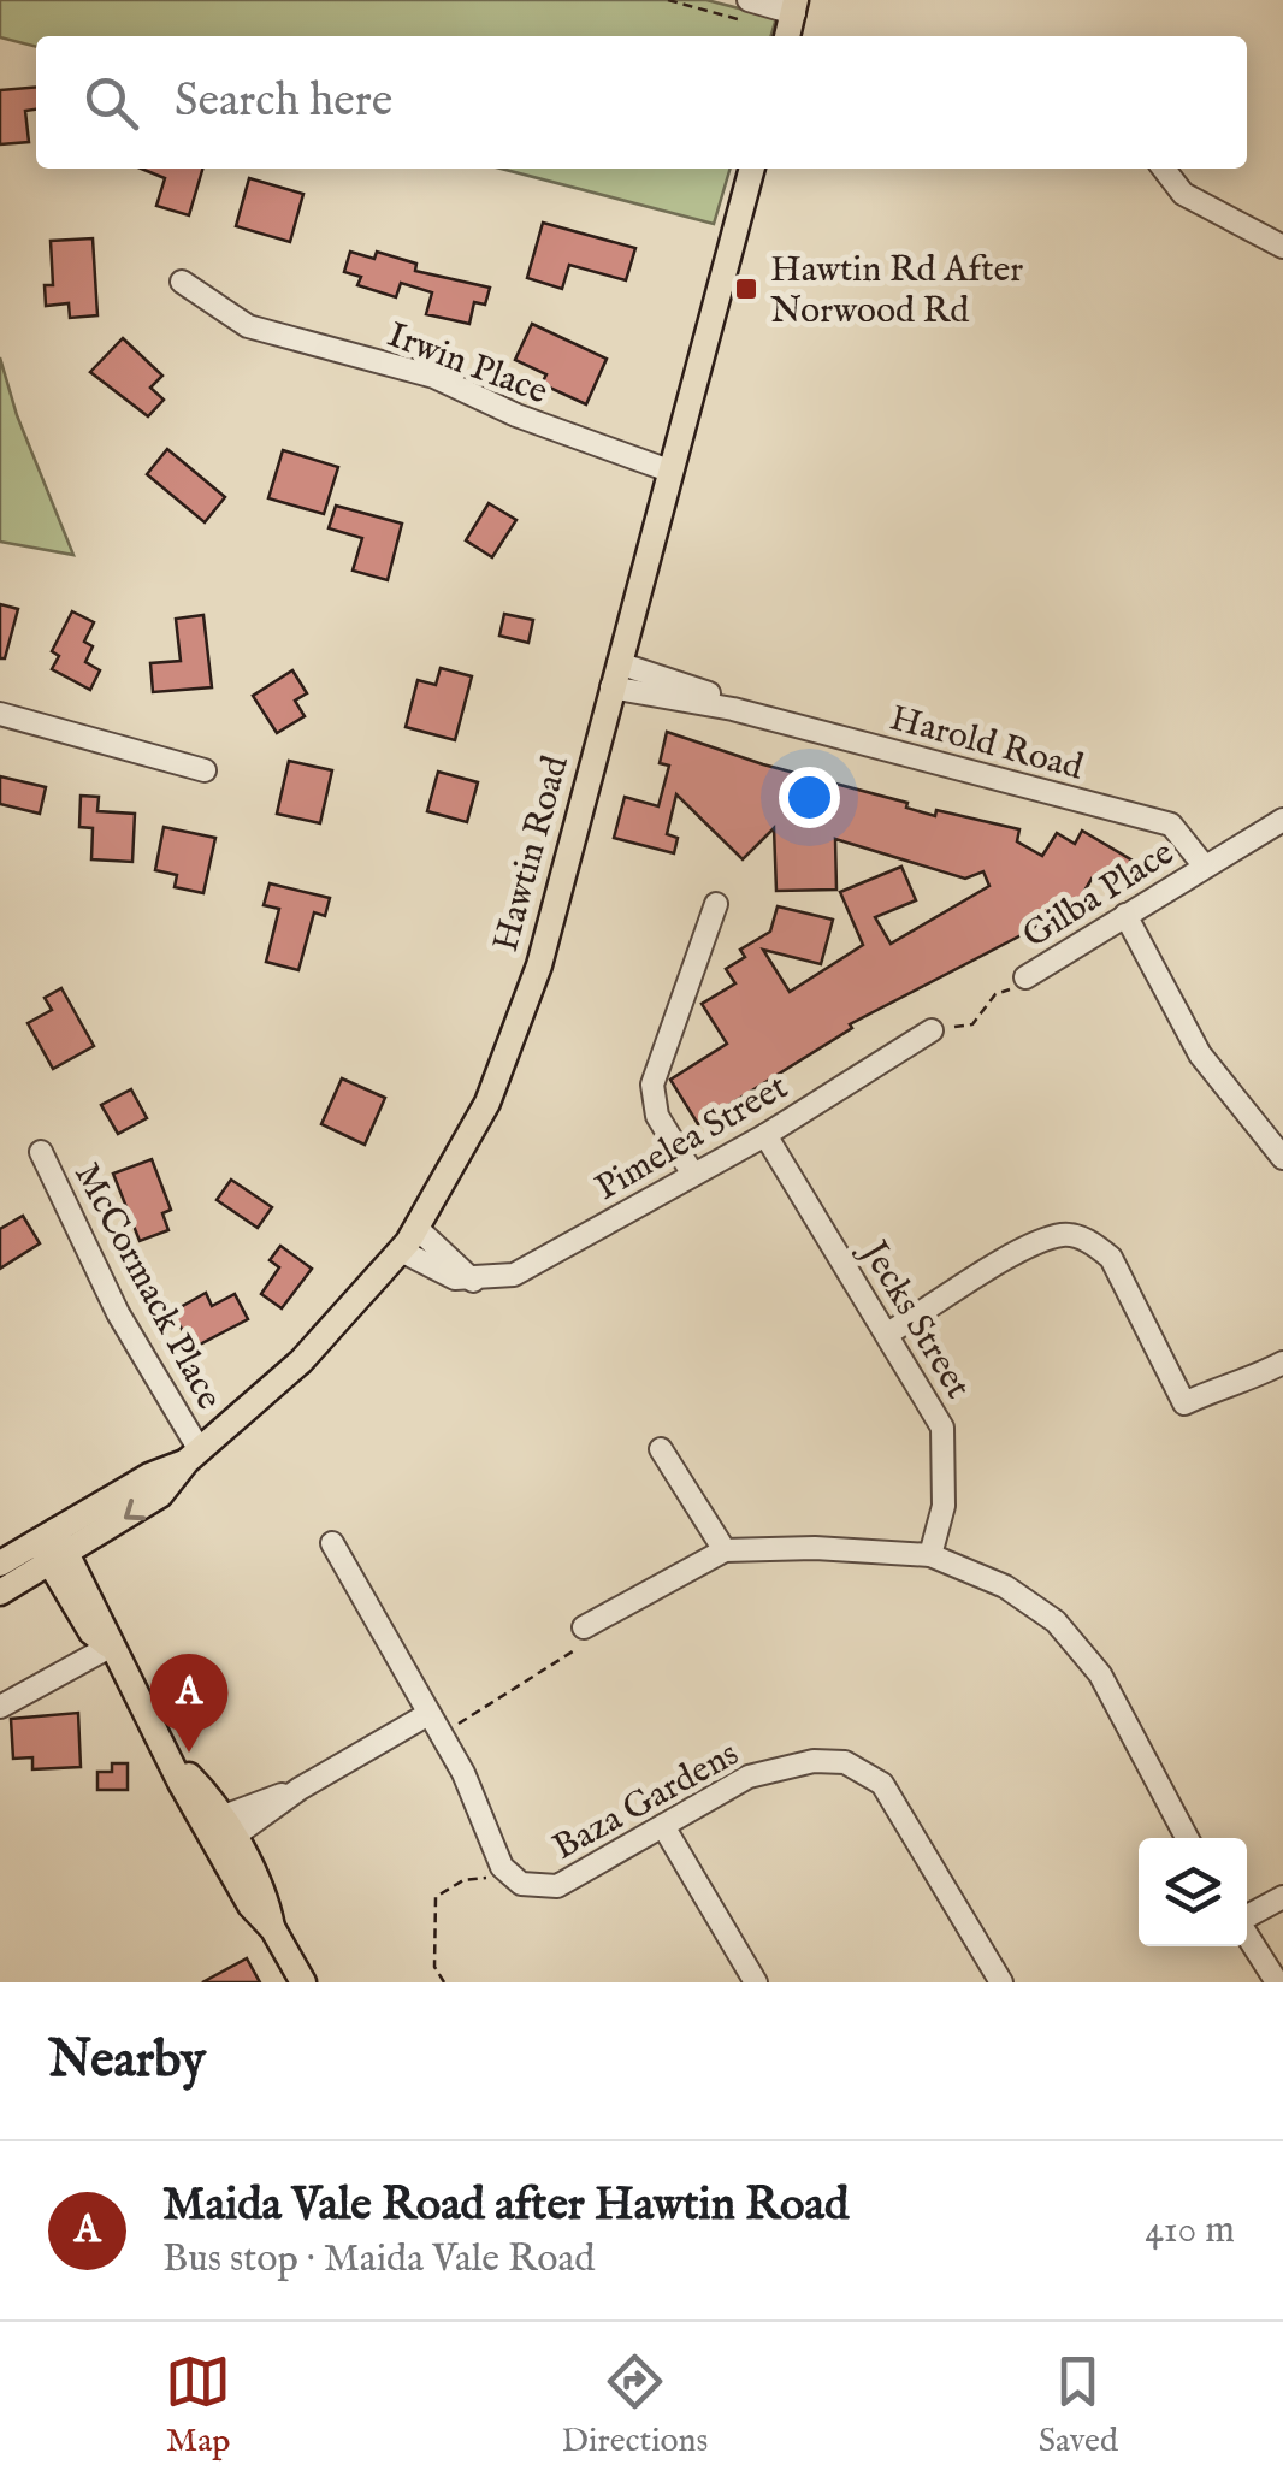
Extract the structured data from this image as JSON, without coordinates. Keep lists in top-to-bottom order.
{
  "streets": {
    "main road": ["Hawtin Road"],
    "street": [
      "Irwin Place",
      "Harold Road",
      "Gilba Place",
      "Pimelea Street",
      "McCormack Place",
      "Jecks Street",
      "Baza Gardens"
    ]
  },
  "crossings": [
    ["Irwin Place", "Hawtin Road"],
    ["Harold Road", "Hawtin Road"],
    ["Harold Road", "Gilba Place"],
    ["Hawtin Road", "McCormack Place"],
    ["Pimelea Street", "Jecks Street"]
  ],
  "places": {
    "transit": ["Hawtin Rd After Norwood Rd"]
  },
  "page": {
    "search": "Search here",
    "pins": "A",
    "heading": "Nearby",
    "list": [
      {
        "mark": "A",
        "name": "Maida Vale Road after Hawtin Road",
        "note": "Bus stop · Maida Vale Road",
        "value": "410 m"
      }
    ],
    "nav": ["Map", "Directions", "Saved"]
  }
}
